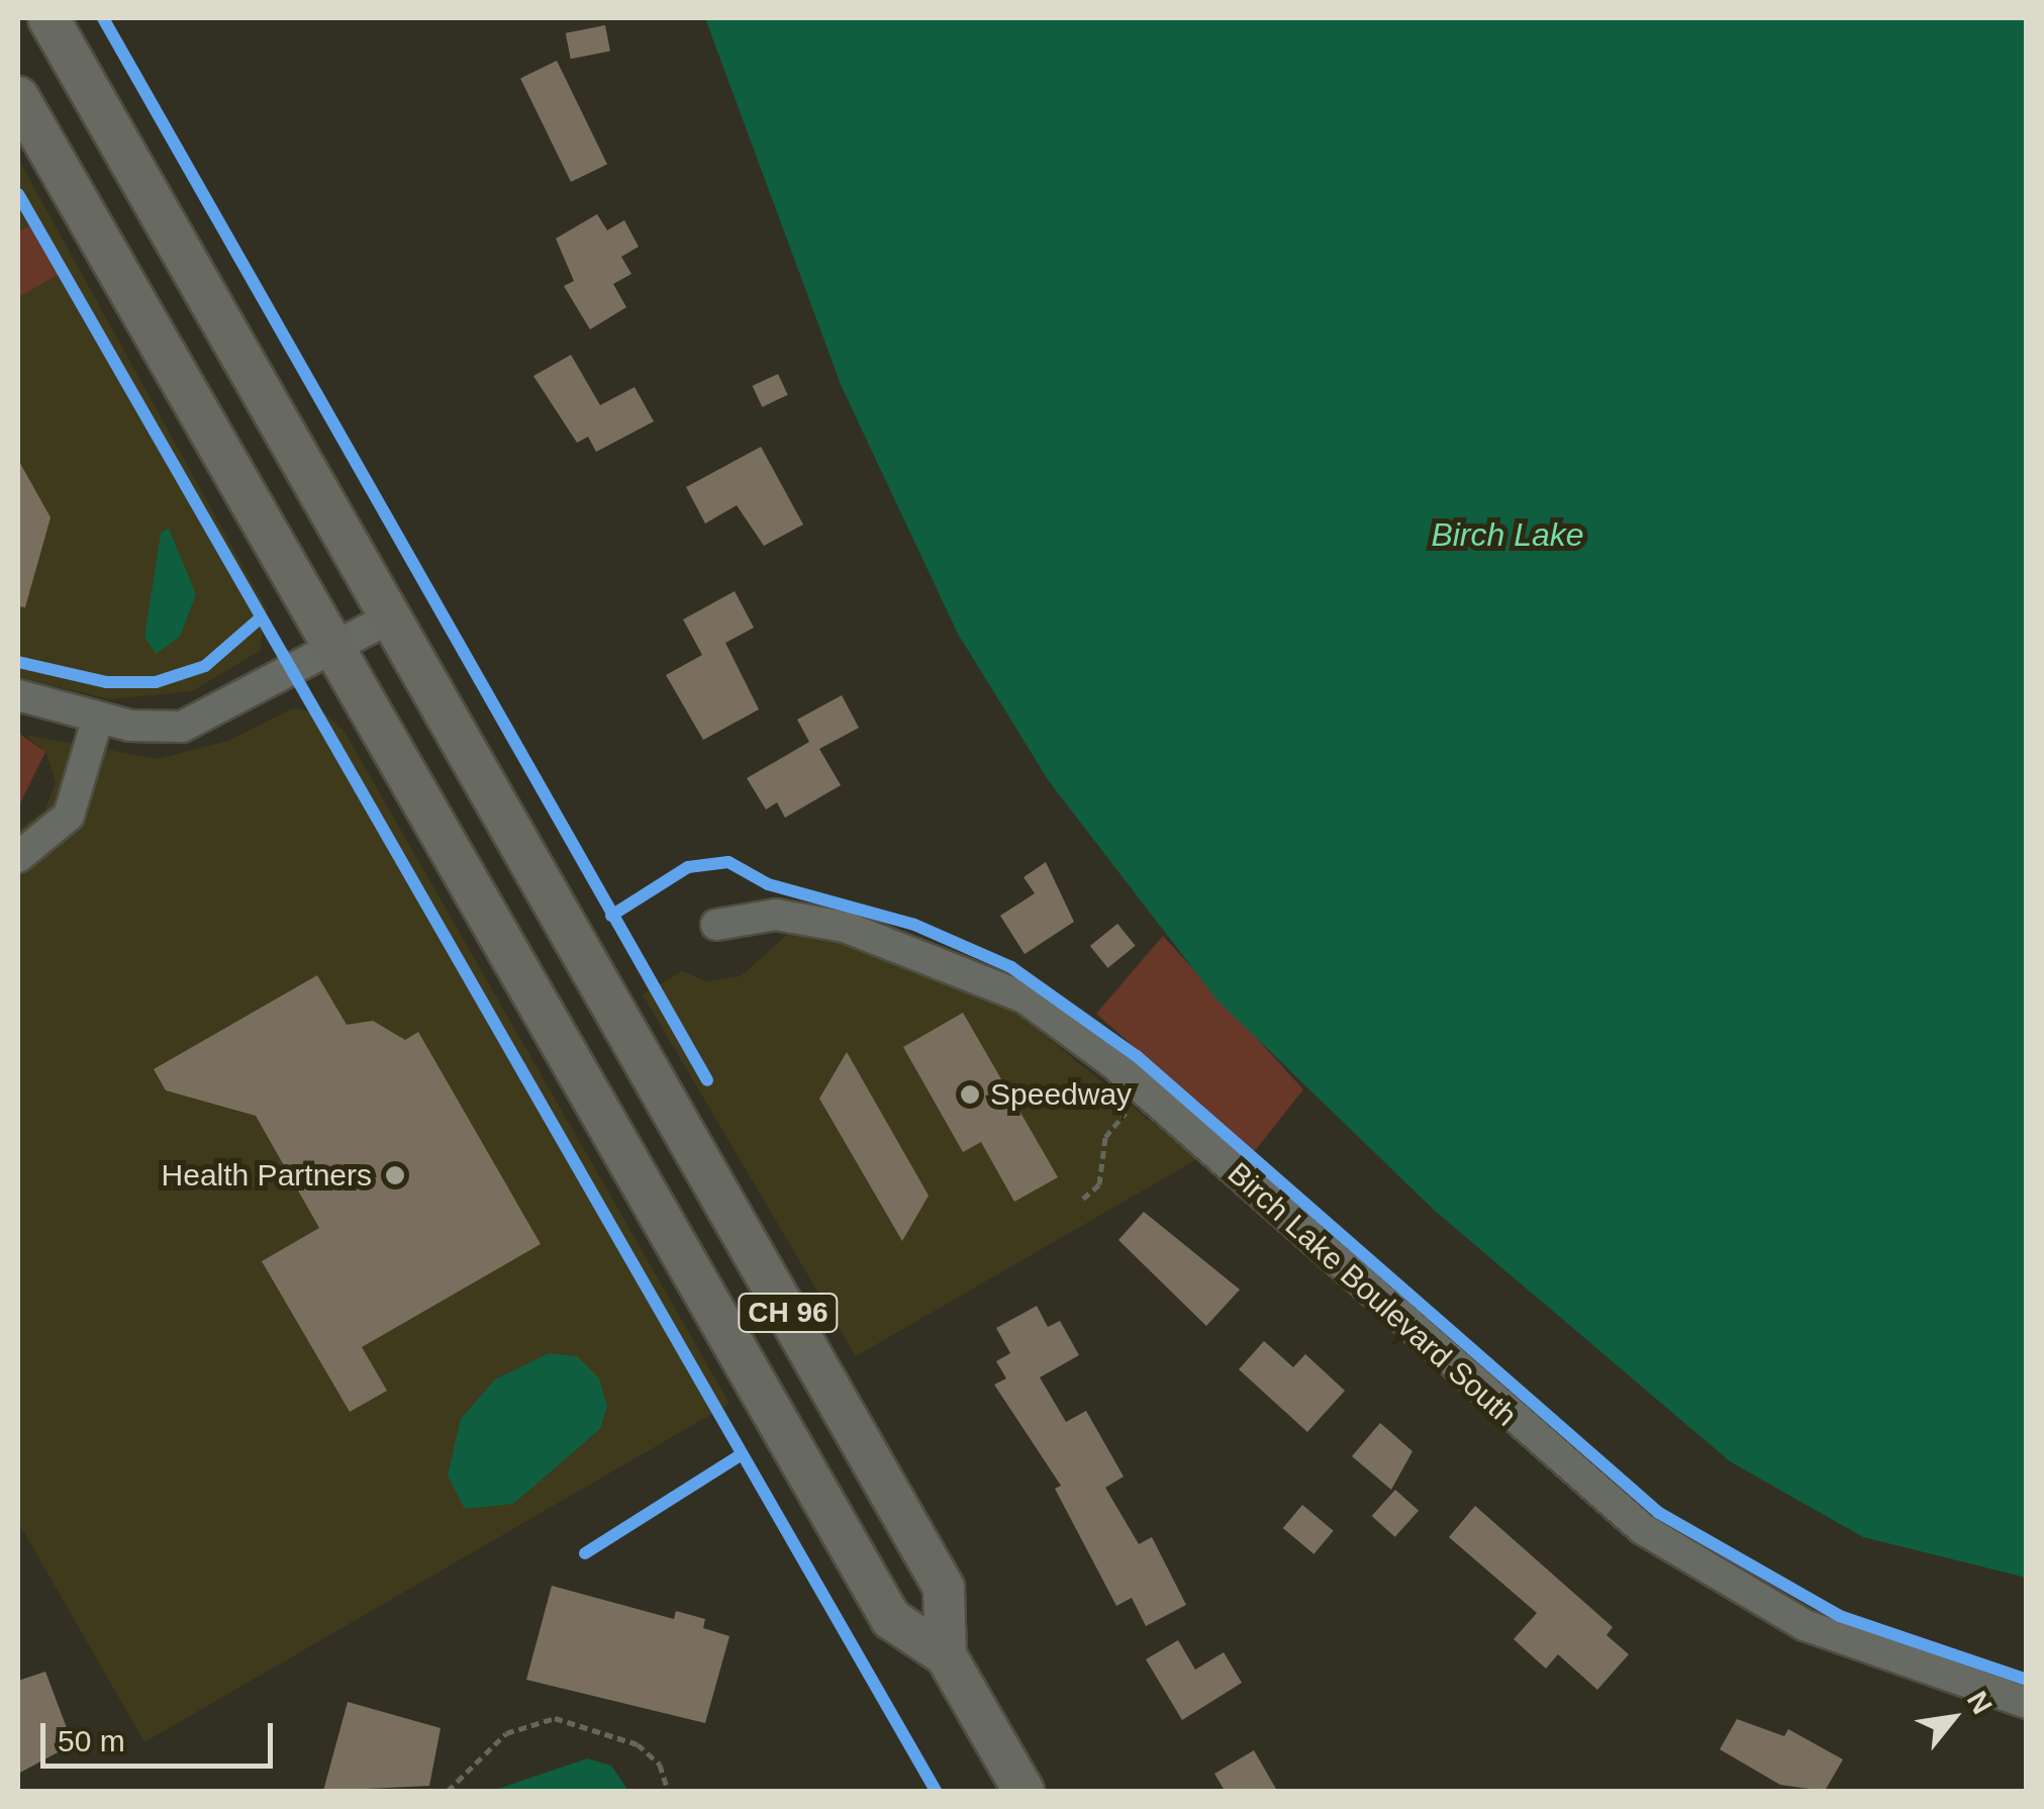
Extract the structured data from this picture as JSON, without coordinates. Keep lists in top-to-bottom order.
{
  "streets": {
    "main road": ["CH 96"],
    "street": ["Birch Lake Boulevard South"]
  },
  "water": ["Birch Lake"],
  "places": ["Speedway", "Health Partners"],
  "scale_bar": "50 m",
  "north": "top right"
}
